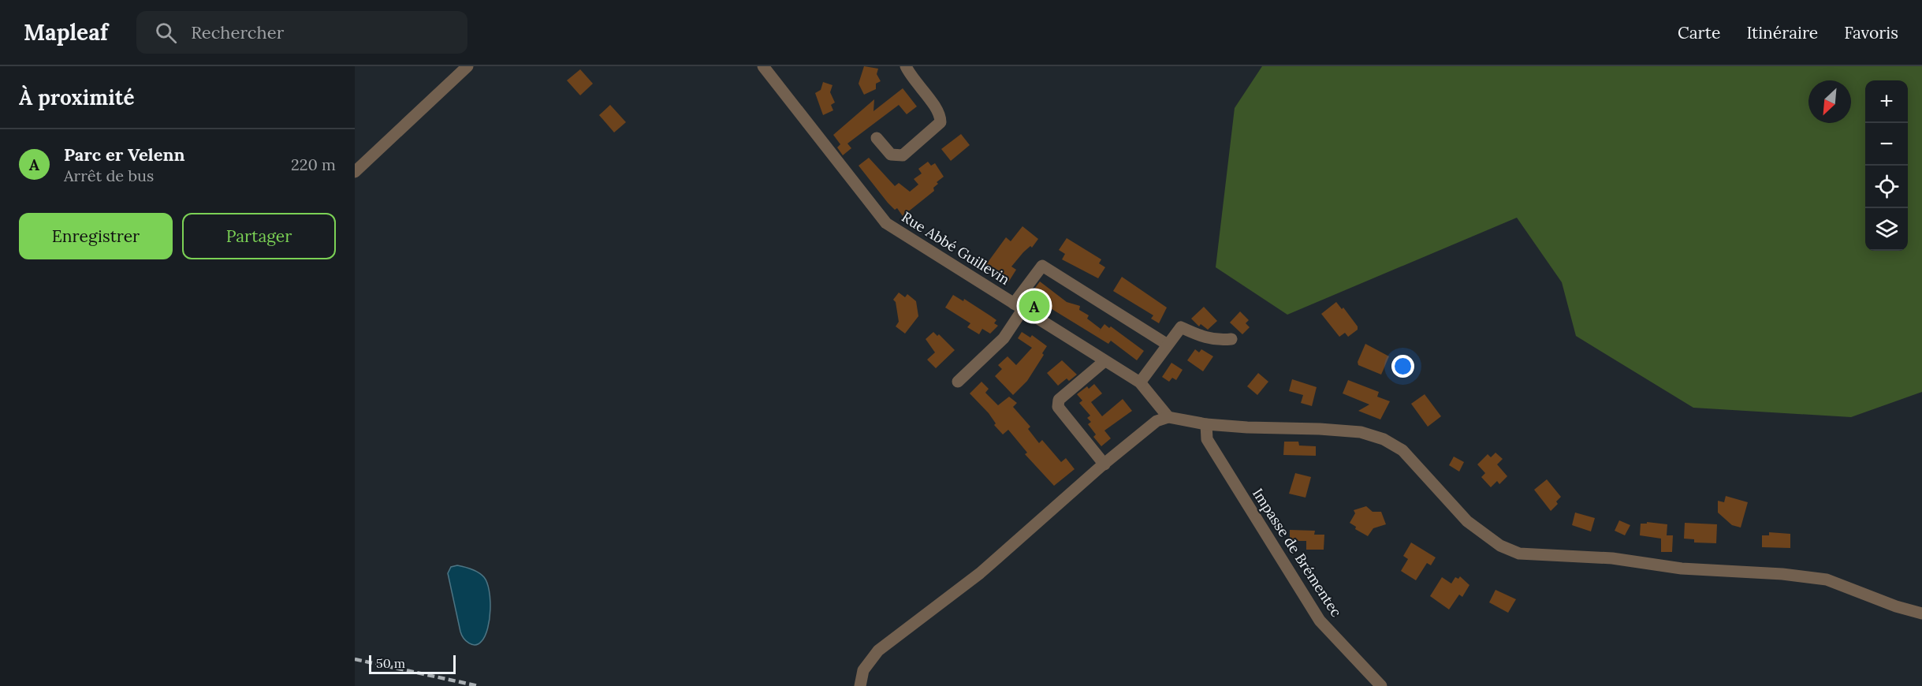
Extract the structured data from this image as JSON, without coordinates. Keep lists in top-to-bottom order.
{
  "streets": {
    "street": ["Rue Abbé Guillevin", "Impasse de Brémentec"]
  },
  "scale_bar": "50 m",
  "north": "bottom left",
  "page": {
    "header": "Mapleaf",
    "search": "Rechercher",
    "nav": ["Carte", "Itinéraire", "Favoris"],
    "heading": "À proximité",
    "map_buttons": ["+", "−"],
    "list": [
      {
        "mark": "A",
        "name": "Parc er Velenn",
        "note": "Arrêt de bus",
        "value": "220 m"
      }
    ],
    "buttons": ["Enregistrer", "Partager"],
    "pins": "A",
    "scale": "50 m"
  }
}
